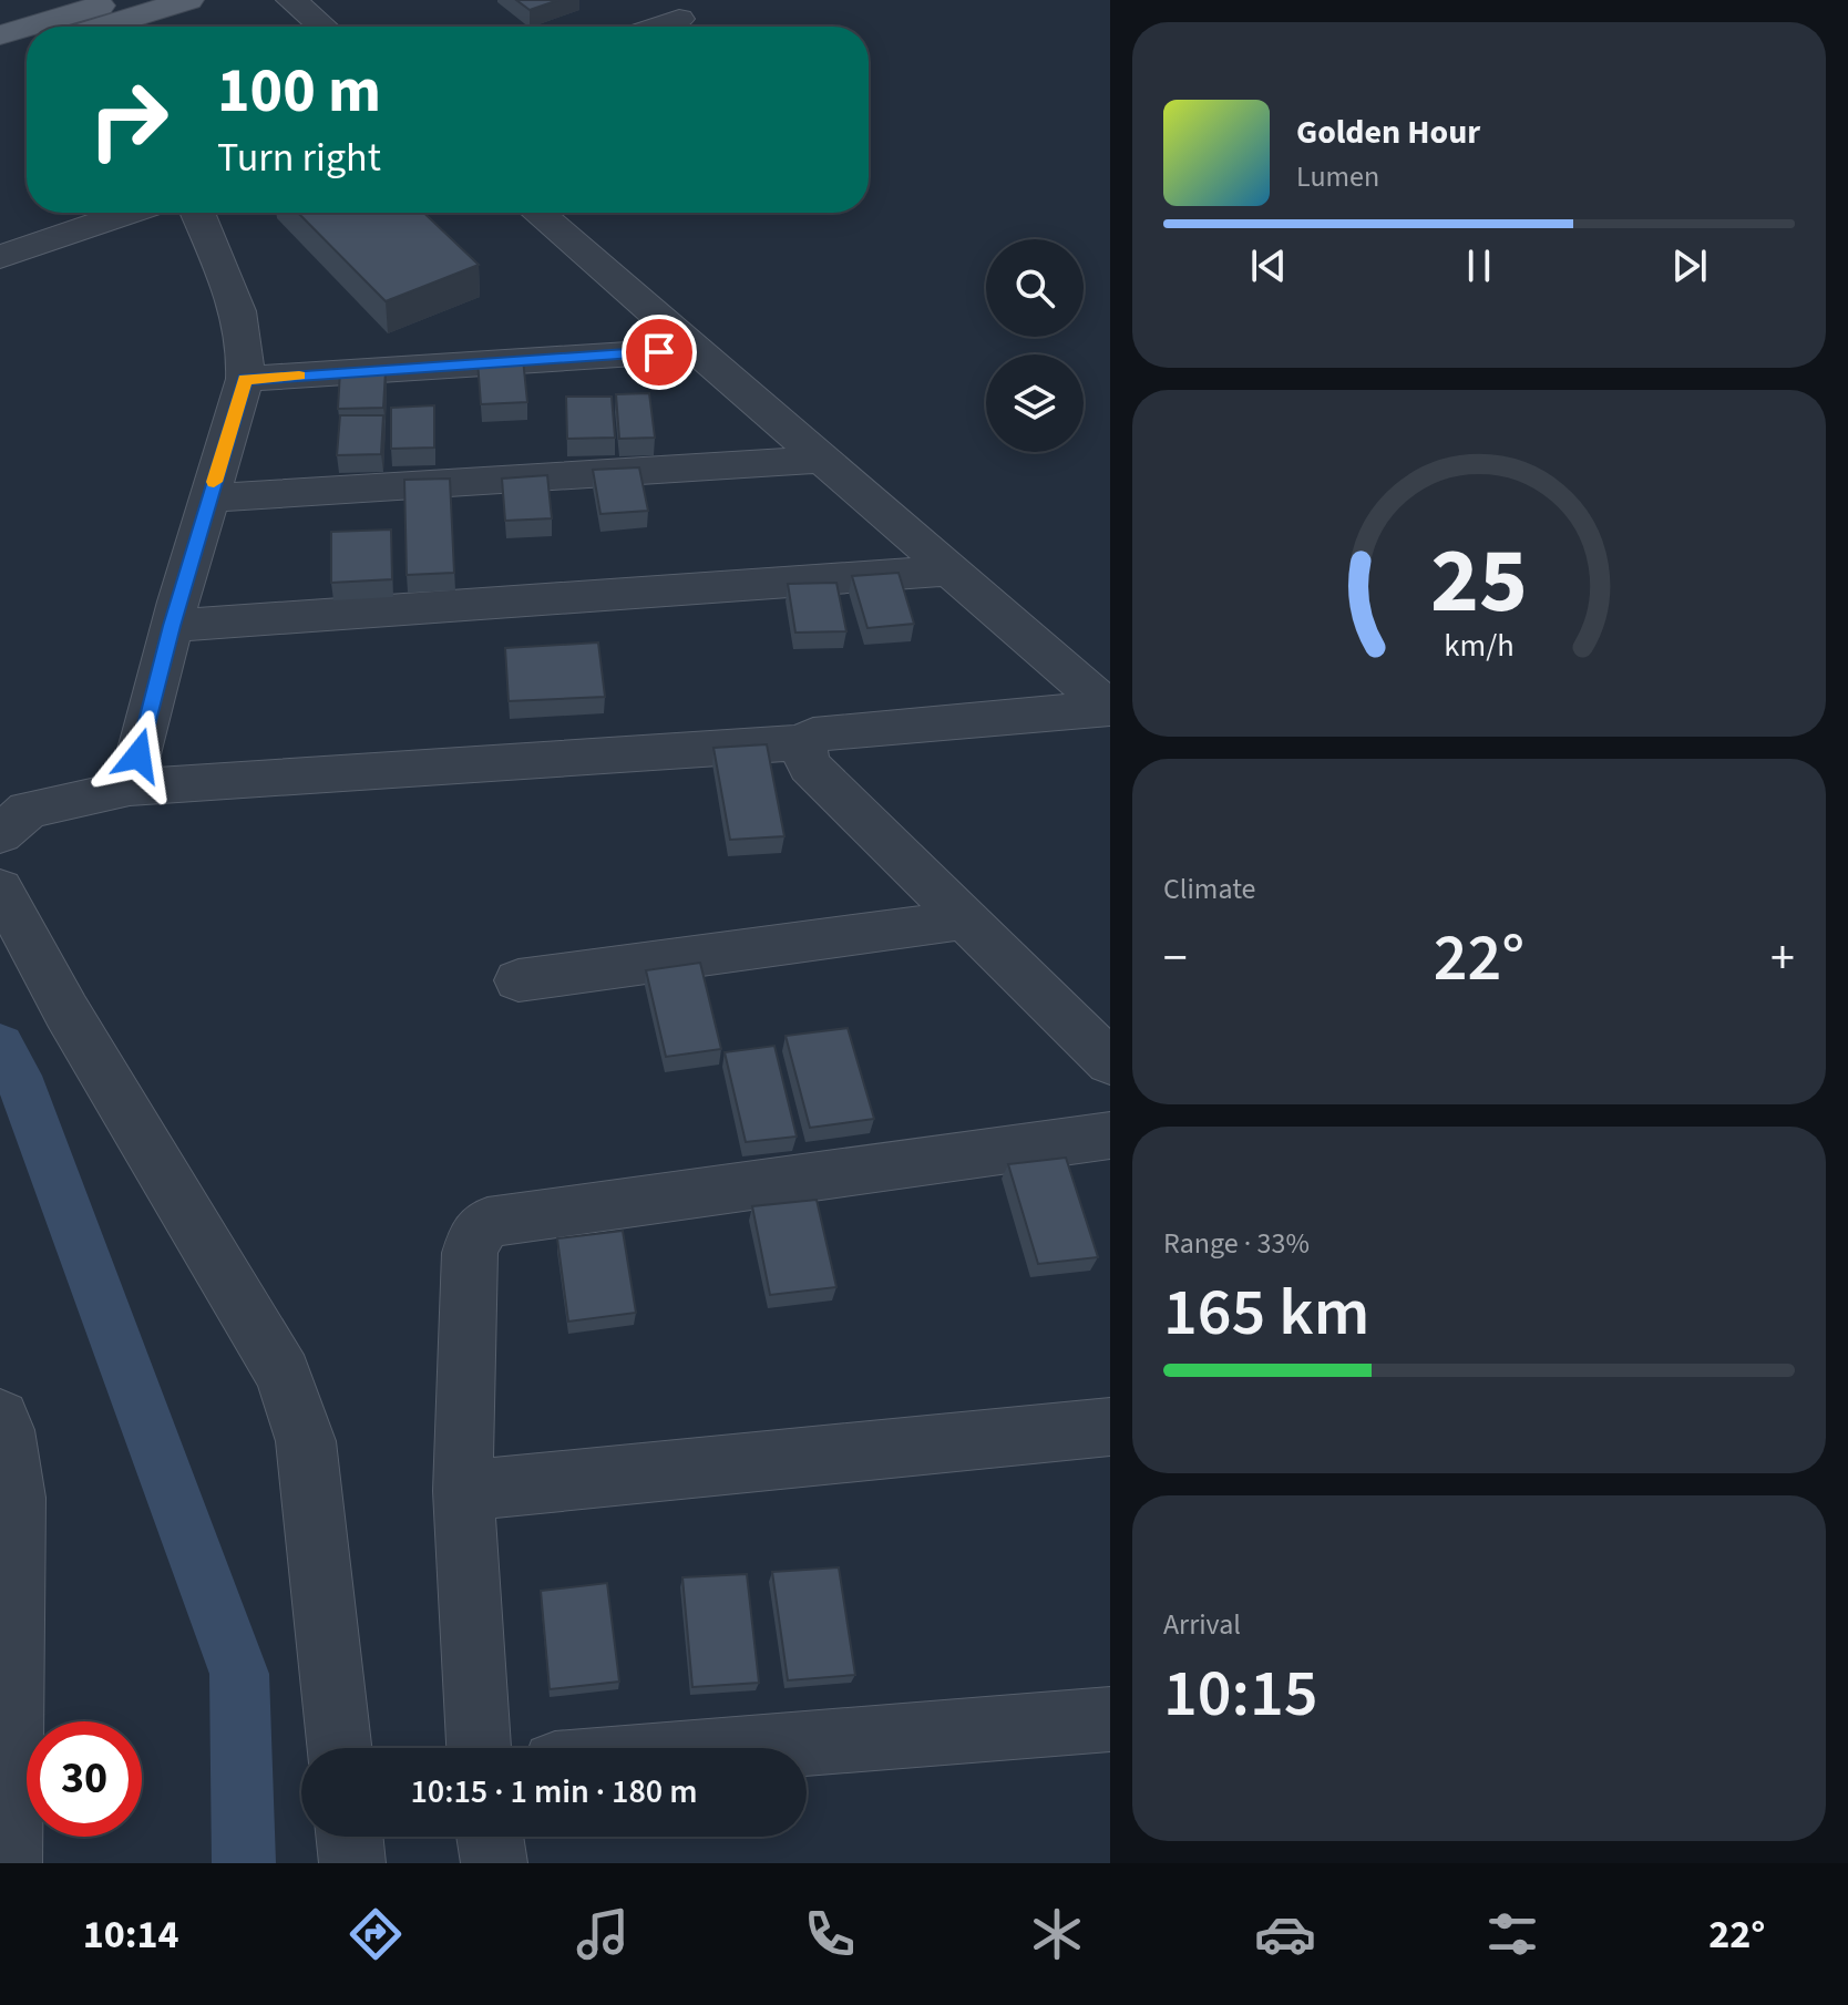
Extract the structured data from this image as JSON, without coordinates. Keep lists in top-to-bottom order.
{
  "page": {
    "turn": ["100 m", "Turn right"],
    "song": ["Golden Hour", "Lumen"],
    "tile": [
      "Climate",
      ["Range · 33%", "165 km"],
      ["Arrival", "10:15"]
    ],
    "heat": ["−", "22°", "+"],
    "limit": "30",
    "trip": "10:15 · 1 min · 180 m",
    "tabs": ["10:14", "22°"],
    "gauge": ["25", "km/h"]
  }
}
